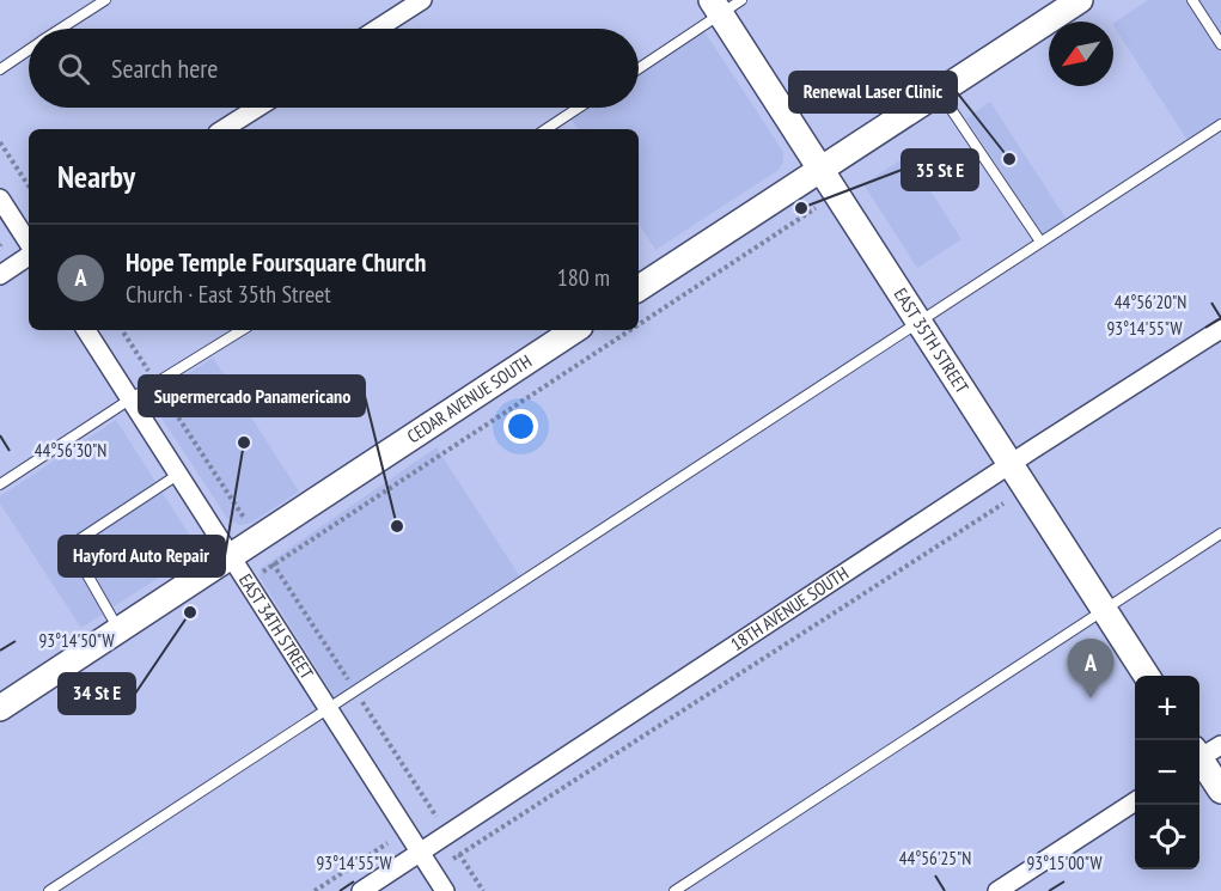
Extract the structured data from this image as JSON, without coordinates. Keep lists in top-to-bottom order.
{
  "streets": {
    "main road": ["EAST 35TH STREET", "CEDAR AVENUE SOUTH"],
    "street": ["18TH AVENUE SOUTH", "EAST 34TH STREET"]
  },
  "crossings": [
    ["EAST 35TH STREET", "18TH AVENUE SOUTH"],
    ["CEDAR AVENUE SOUTH", "EAST 34TH STREET"],
    ["18TH AVENUE SOUTH", "EAST 34TH STREET"]
  ],
  "places": [
    "Renewal Laser Clinic",
    "35 St E",
    "Hayford Auto Repair",
    "Supermercado Panamericano",
    "34 St E"
  ],
  "north": "bottom left",
  "page": {
    "search": "Search here",
    "heading": "Nearby",
    "list": [
      {
        "mark": "A",
        "name": "Hope Temple Foursquare Church",
        "note": "Church · East 35th Street",
        "value": "180 m"
      }
    ],
    "pins": "A",
    "map_buttons": ["+", "−"]
  },
  "coordinates": [
    "44°56'20\"N",
    "93°14'55\"W",
    "44°56'30\"N",
    "93°14'50\"W",
    "44°56'25\"N",
    "93°15'00\"W"
  ]
}
